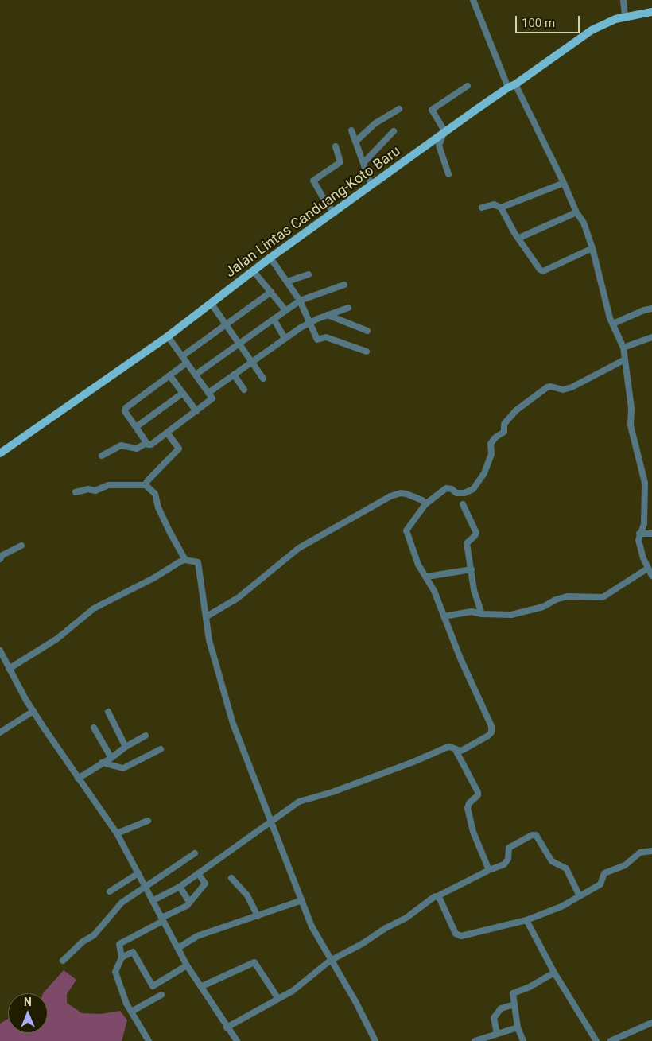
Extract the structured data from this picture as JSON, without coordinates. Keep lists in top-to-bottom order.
{
  "streets": {
    "main road": ["Jalan Lintas Canduang-Koto Baru"]
  },
  "scale_bar": "100 m",
  "north": "top"
}
